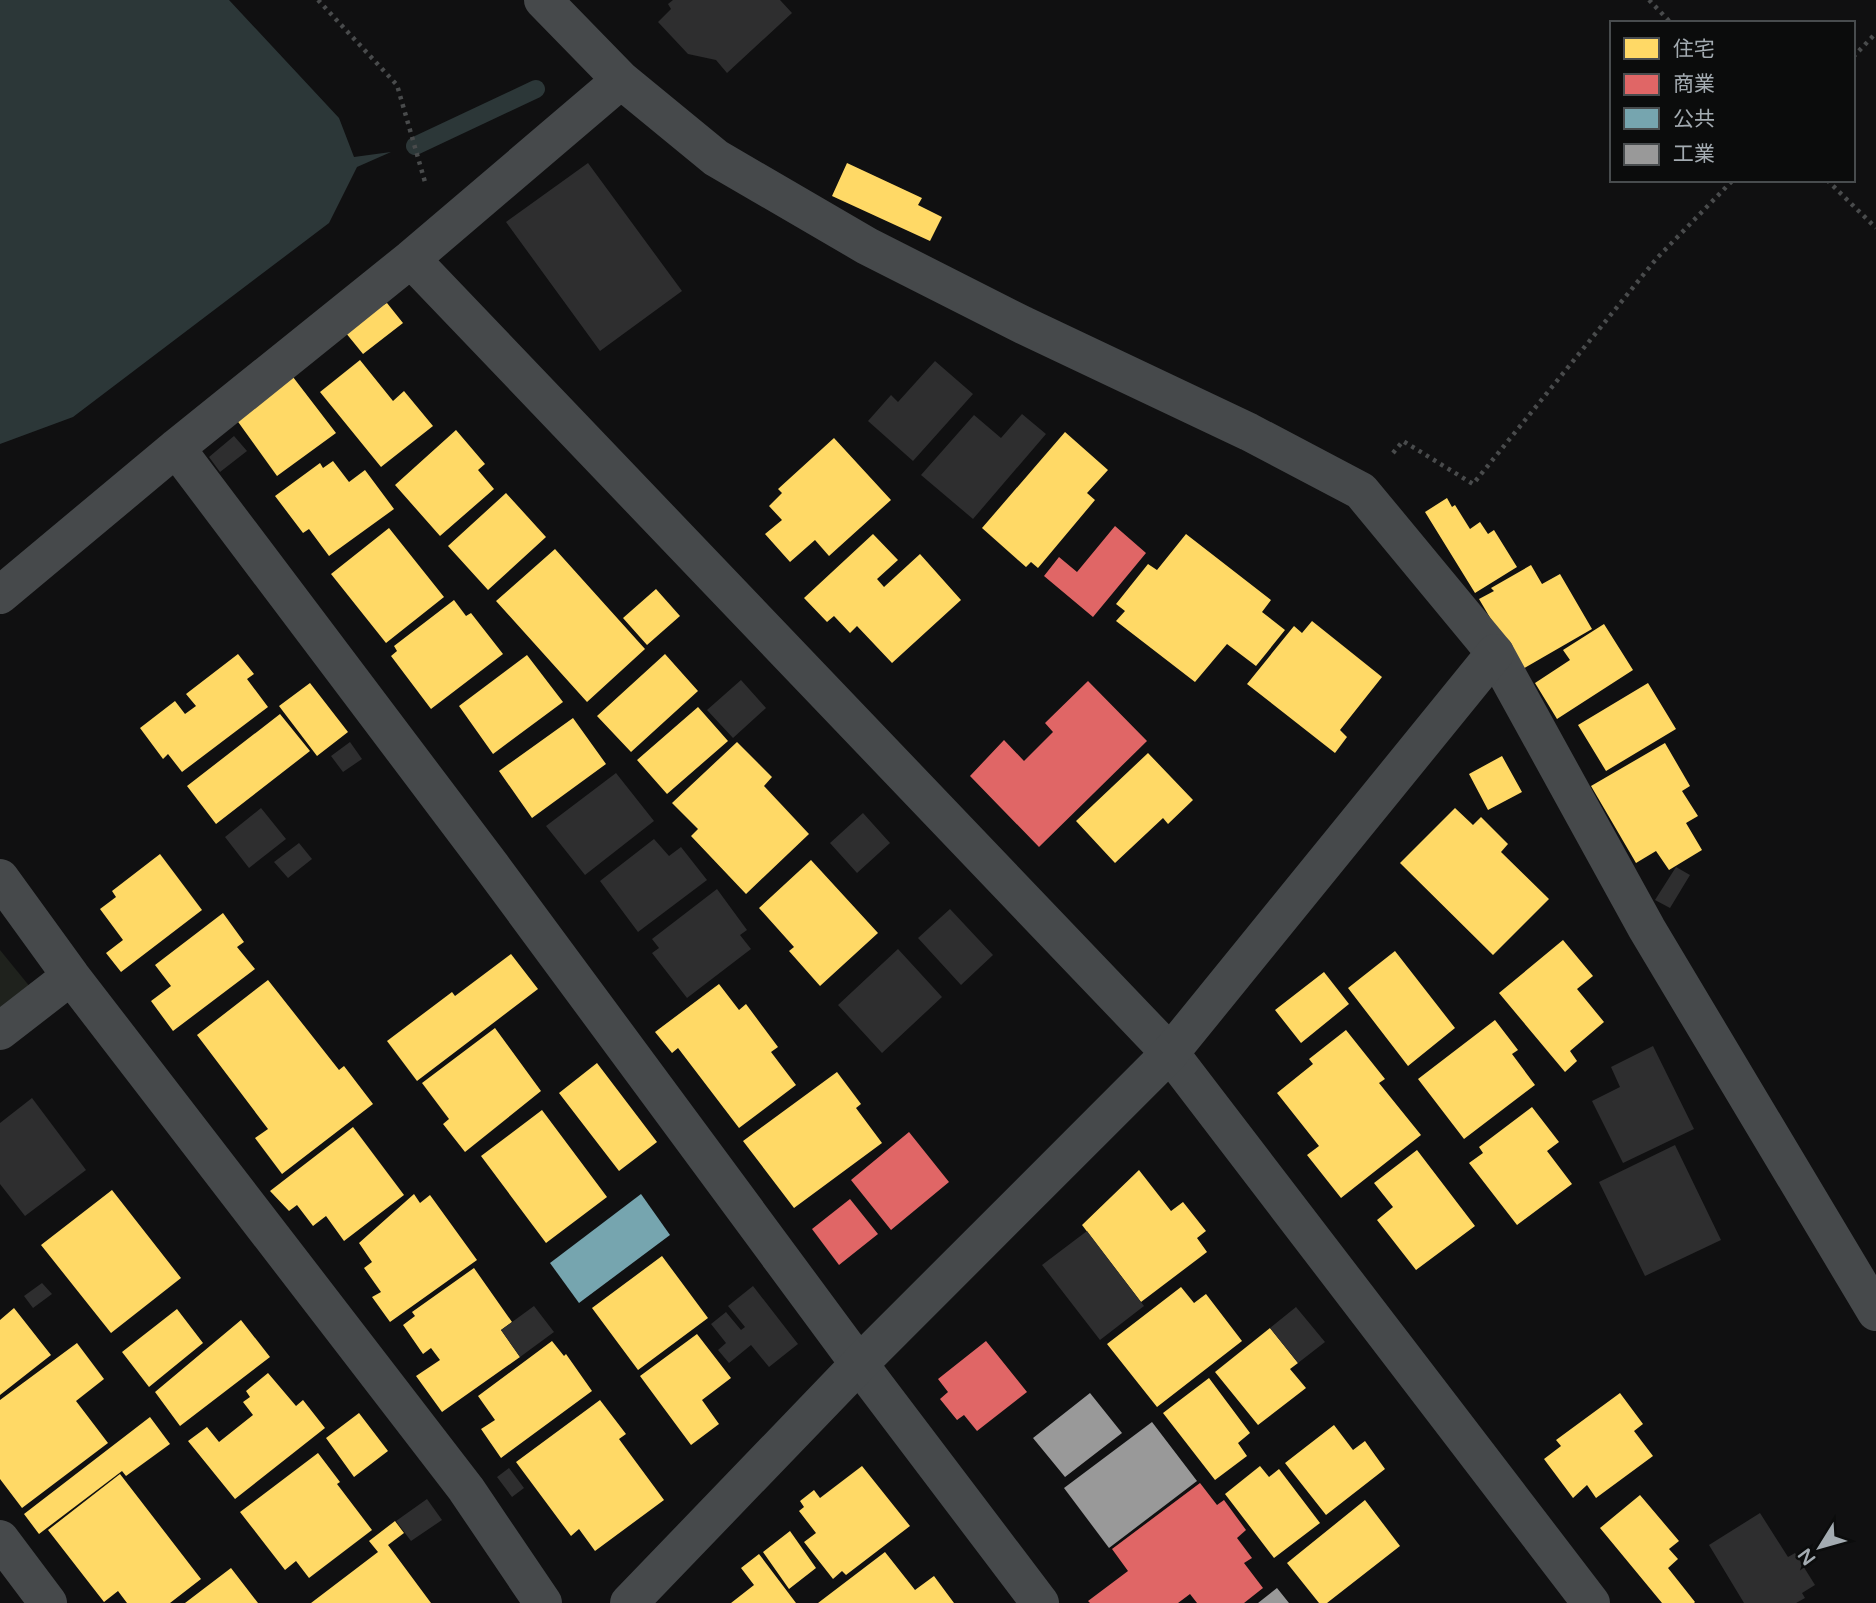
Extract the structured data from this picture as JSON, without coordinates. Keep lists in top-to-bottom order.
{
  "legend": [
    "住宅",
    "商業",
    "公共",
    "工業"
  ],
  "north": "bottom left"
}
